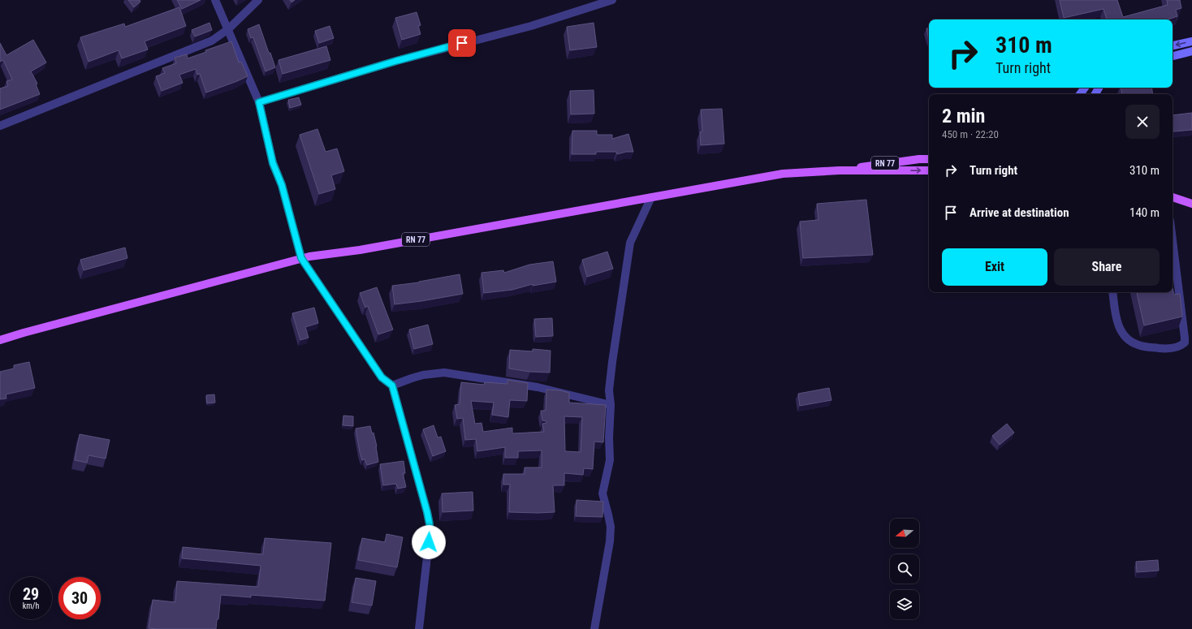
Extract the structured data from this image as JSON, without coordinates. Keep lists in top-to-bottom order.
{
  "streets": {
    "main road": ["RN 77"]
  },
  "north": "left",
  "page": {
    "turn": ["310 m", "Turn right"],
    "heading": ["2 min", "450 m · 22:20"],
    "list": [
      {
        "name": "Turn right",
        "value": "310 m"
      },
      {
        "name": "Arrive at destination",
        "value": "140 m"
      }
    ],
    "buttons": ["Exit", "Share"],
    "speed": "29 km/h",
    "limit": "30"
  }
}
